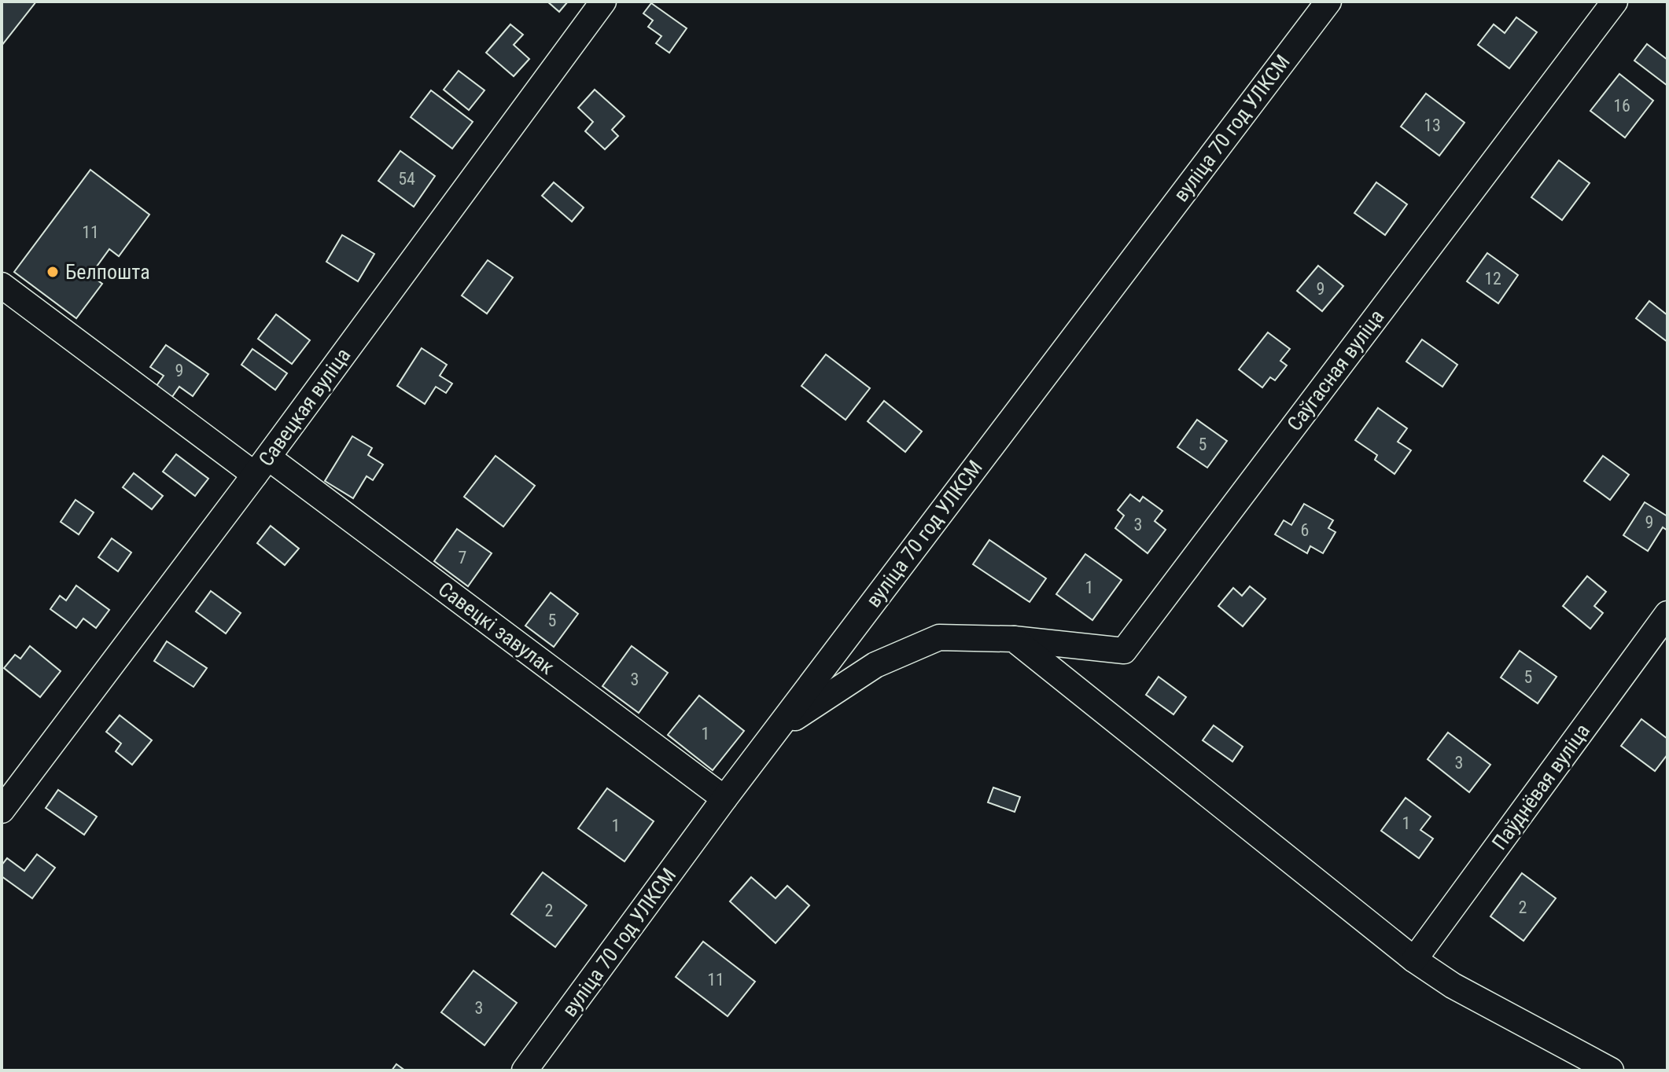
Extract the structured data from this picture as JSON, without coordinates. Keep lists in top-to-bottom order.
{
  "streets": {
    "street": [
      "вуліца 70 год УЛКСМ",
      "Саўгасная вуліца",
      "Савецкая вуліца",
      "Савецкі завулак",
      "Паўднёвая вуліца"
    ]
  },
  "crossings": [
    ["вуліца 70 год УЛКСМ", "Савецкі завулак"],
    ["Савецкая вуліца", "Савецкі завулак"]
  ],
  "places": ["Белпошта"],
  "house_numbers": [
    "16",
    "13",
    "54",
    "11",
    "12",
    "9",
    "9",
    "5",
    "9",
    "3",
    "6",
    "7",
    "1",
    "5",
    "5",
    "3",
    "1",
    "3",
    "1",
    "1",
    "2",
    "2",
    "11",
    "3"
  ]
}
